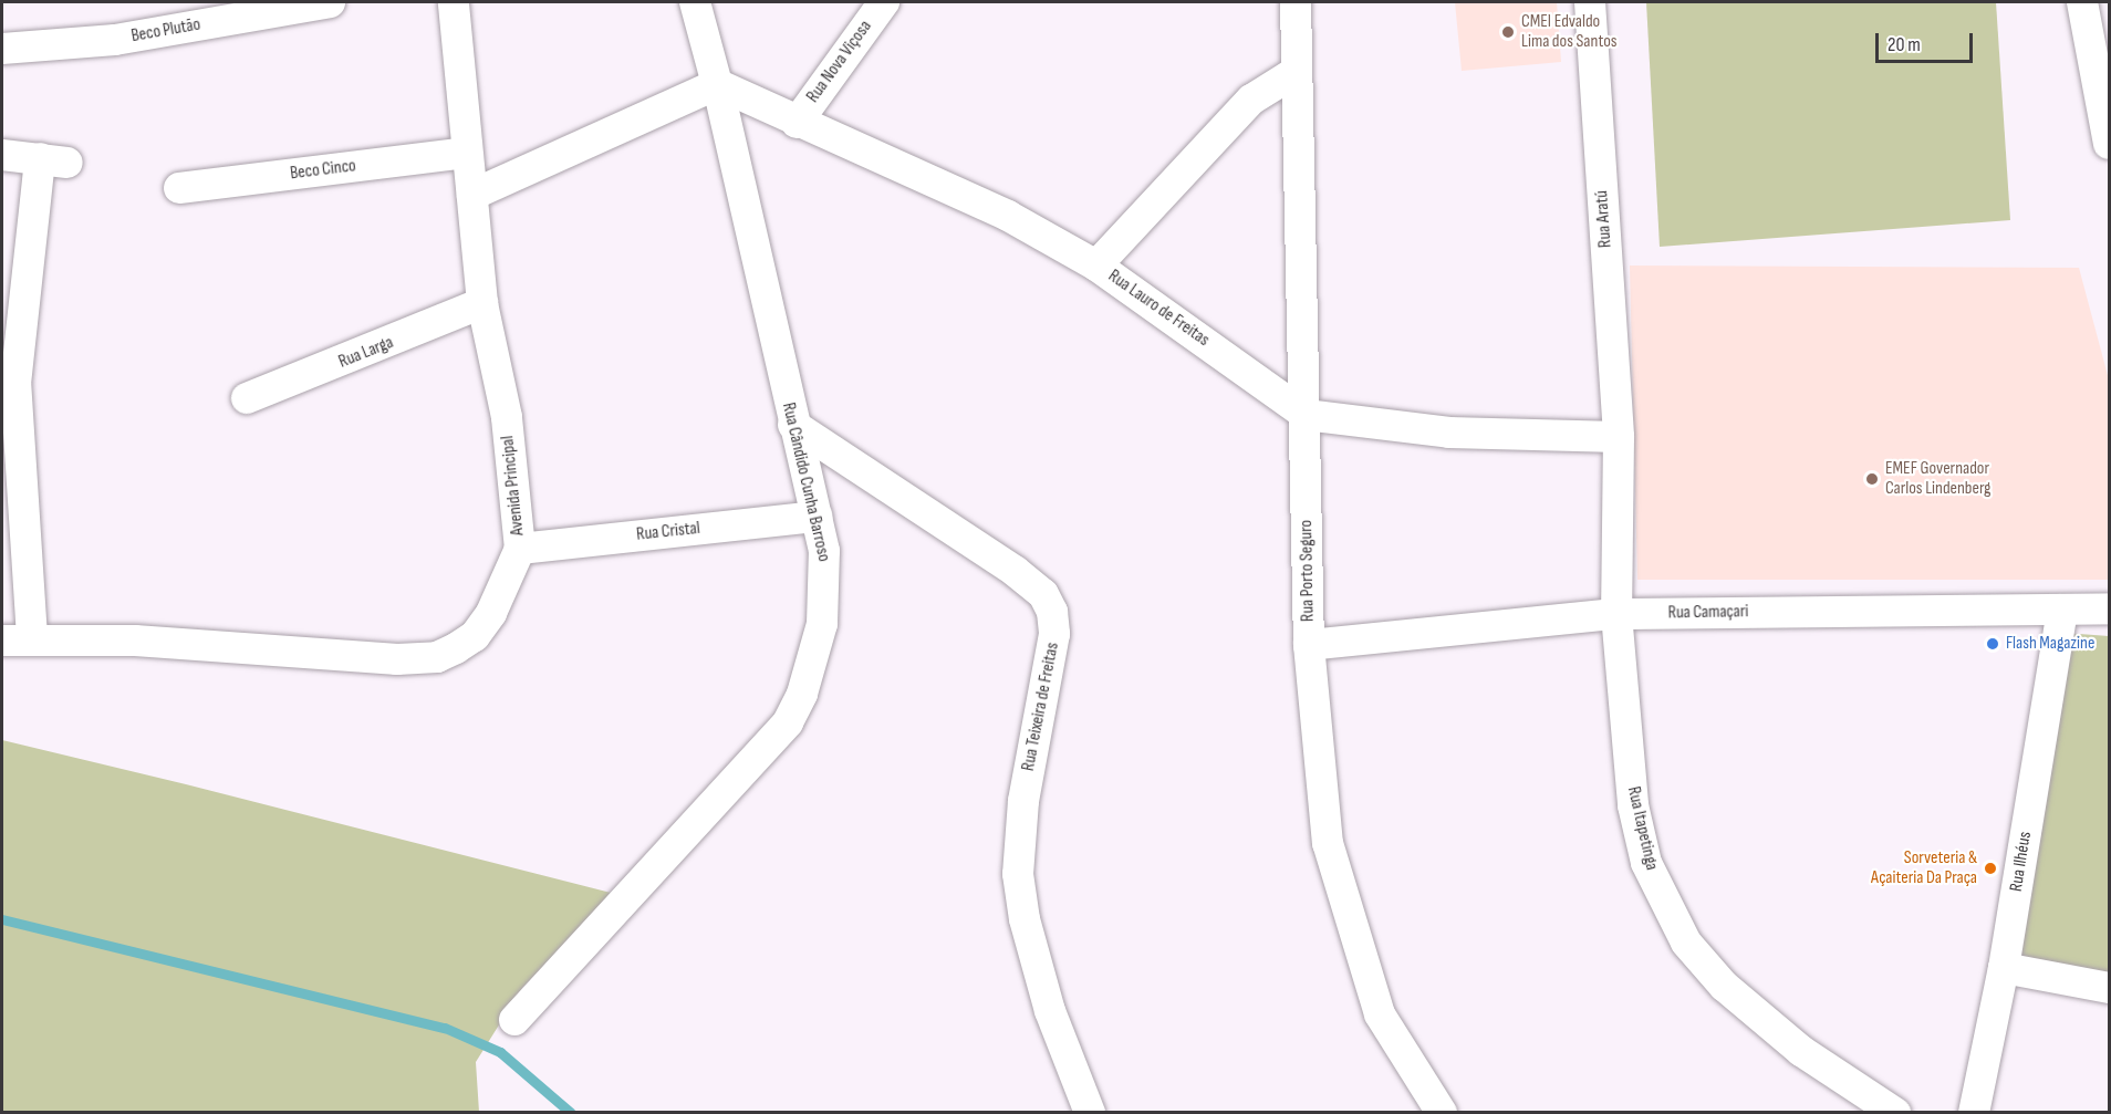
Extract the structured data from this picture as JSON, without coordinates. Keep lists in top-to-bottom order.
{
  "streets": {
    "street": [
      "Beco Plutão",
      "Rua Nova Viçosa",
      "Beco Cinco",
      "Rua Aratú",
      "Rua Lauro de Freitas",
      "Rua Larga",
      "Rua Cândido Cunha Barroso",
      "Avenida Principal",
      "Rua Cristal",
      "Rua Porto Seguro",
      "Rua Camaçari",
      "Rua Teixeira de Freitas",
      "Rua Itapetinga",
      "Rua Ilhéus"
    ]
  },
  "crossings": [
    ["Rua Nova Viçosa", "Rua Lauro de Freitas"],
    ["Rua Aratú", "Rua Lauro de Freitas"],
    ["Rua Aratú", "Rua Itapetinga"],
    ["Rua Lauro de Freitas", "Rua Cândido Cunha Barroso"],
    ["Rua Lauro de Freitas", "Rua Porto Seguro"],
    ["Rua Lauro de Freitas", "Rua Itapetinga"],
    ["Rua Larga", "Avenida Principal"],
    ["Rua Cândido Cunha Barroso", "Rua Cristal"],
    ["Rua Cândido Cunha Barroso", "Rua Teixeira de Freitas"],
    ["Avenida Principal", "Rua Cristal"],
    ["Rua Porto Seguro", "Rua Camaçari"],
    ["Rua Camaçari", "Rua Itapetinga"],
    ["Rua Camaçari", "Rua Ilhéus"]
  ],
  "places": [
    "CMEI Edvaldo Lima dos Santos",
    "EMEF Governador Carlos Lindenberg",
    "Flash Magazine",
    "Sorveteria & Açaiteria Da Praça"
  ],
  "scale_bar": "20 m"
}
